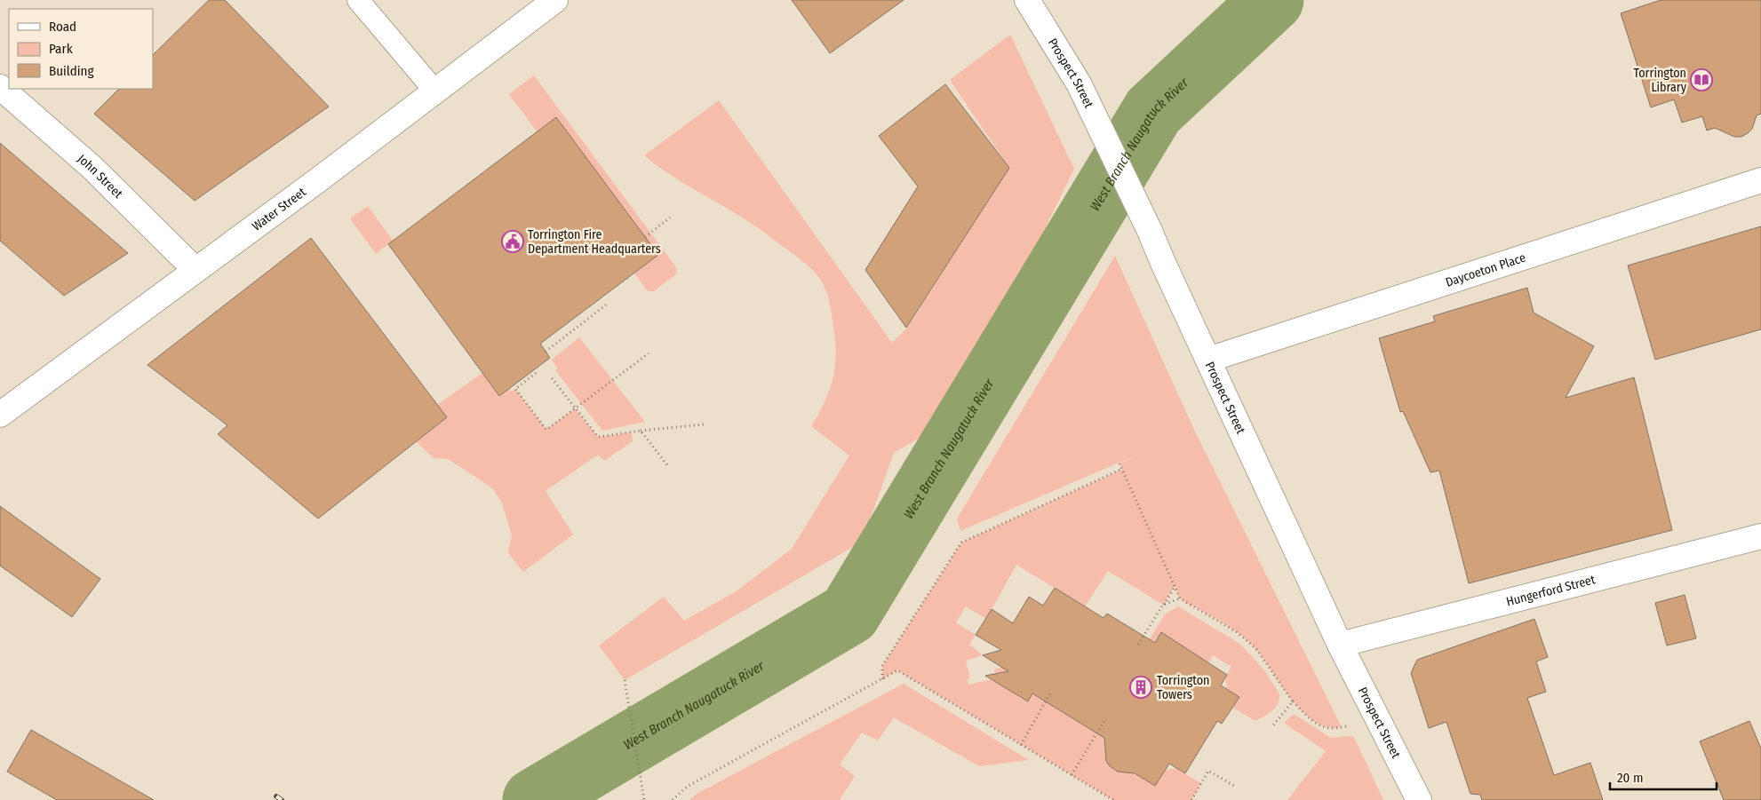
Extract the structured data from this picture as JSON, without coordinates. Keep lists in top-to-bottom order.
{
  "streets": {
    "main road": [
      "Prospect Street",
      "John Street",
      "Water Street",
      "Daycoeton Place",
      "Hungerford Street"
    ]
  },
  "crossings": [
    ["Prospect Street", "Daycoeton Place"],
    ["Prospect Street", "Hungerford Street"],
    ["John Street", "Water Street"]
  ],
  "water": ["West Branch Naugatuck River"],
  "places": {
    "library": ["Torrington Library"],
    "public building": ["Torrington Fire Department Headquarters"],
    "building": ["Torrington Towers"]
  },
  "legend": ["Road", "Park", "Building"],
  "scale_bar": "20 m"
}
